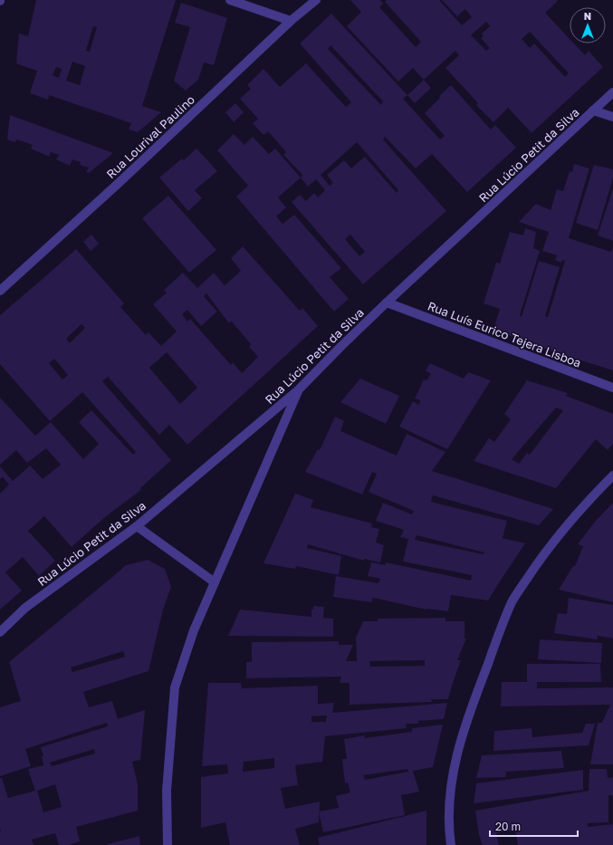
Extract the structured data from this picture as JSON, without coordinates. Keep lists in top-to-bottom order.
{
  "streets": {
    "street": ["Rua Lourival Paulino", "Rua Lúcio Petit da Silva", "Rua Luís Eurico Tejera Lisboa"]
  },
  "crossings": [
    ["Rua Lúcio Petit da Silva", "Rua Luís Eurico Tejera Lisboa"]
  ],
  "scale_bar": "20 m",
  "north": "top"
}
